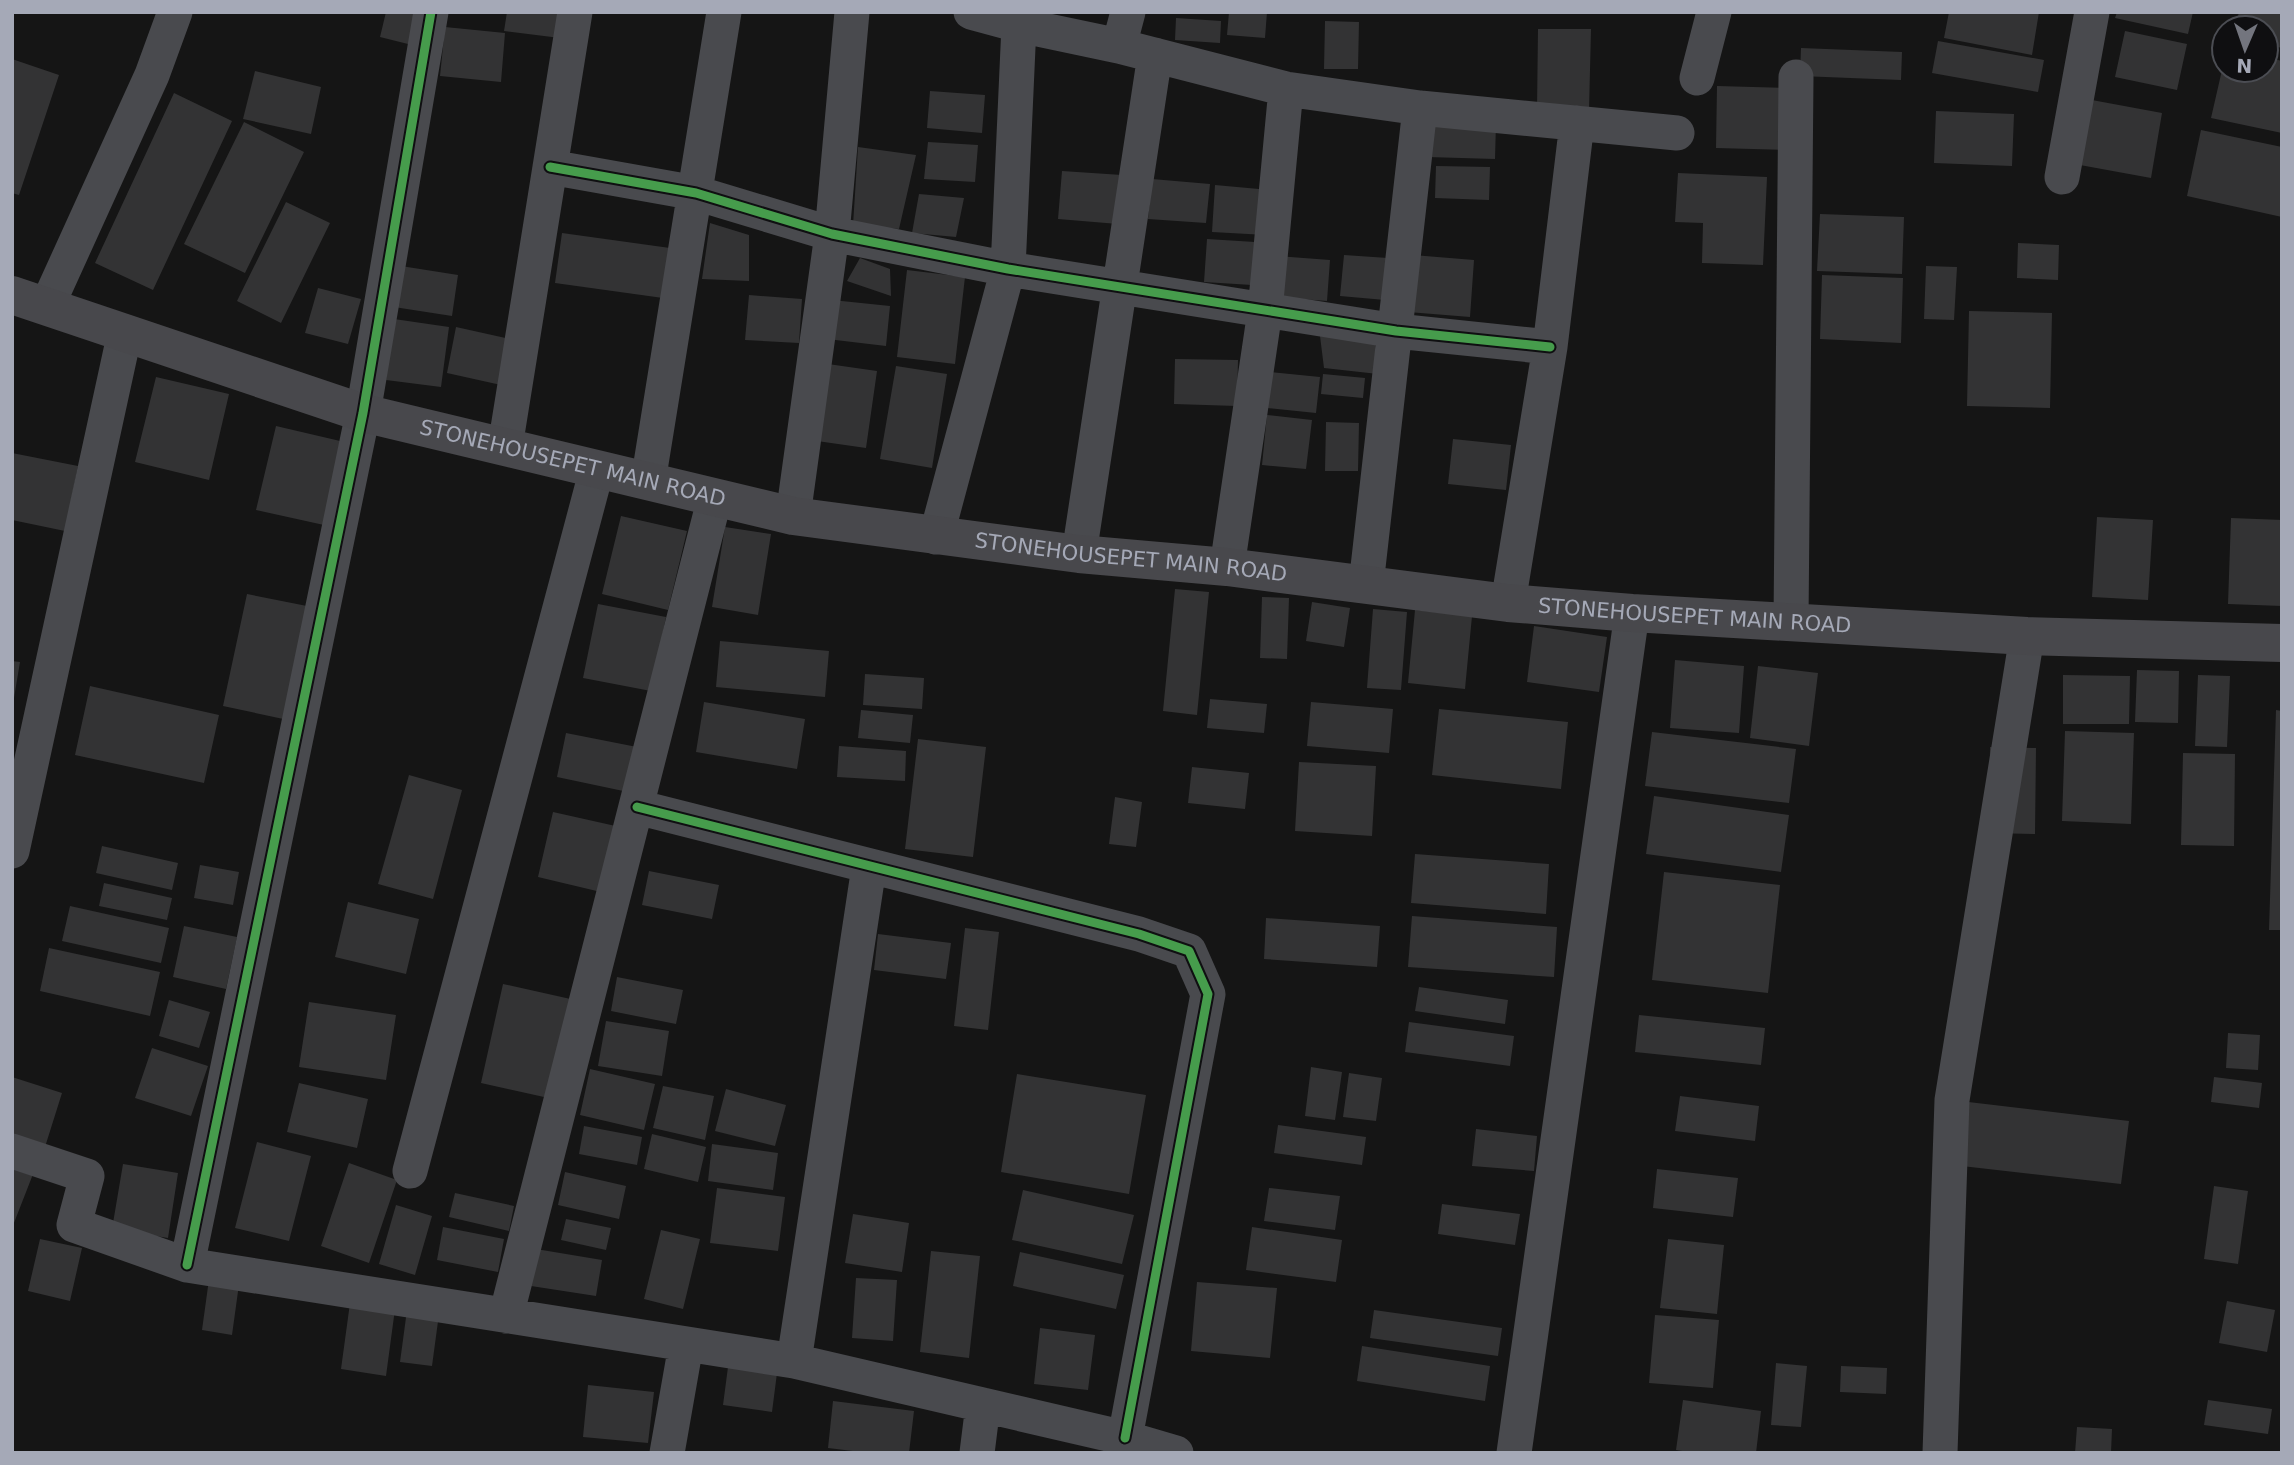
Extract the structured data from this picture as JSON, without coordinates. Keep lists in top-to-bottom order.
{
  "streets": {
    "main road": ["STONEHOUSEPET MAIN ROAD"]
  },
  "north": "bottom"
}
